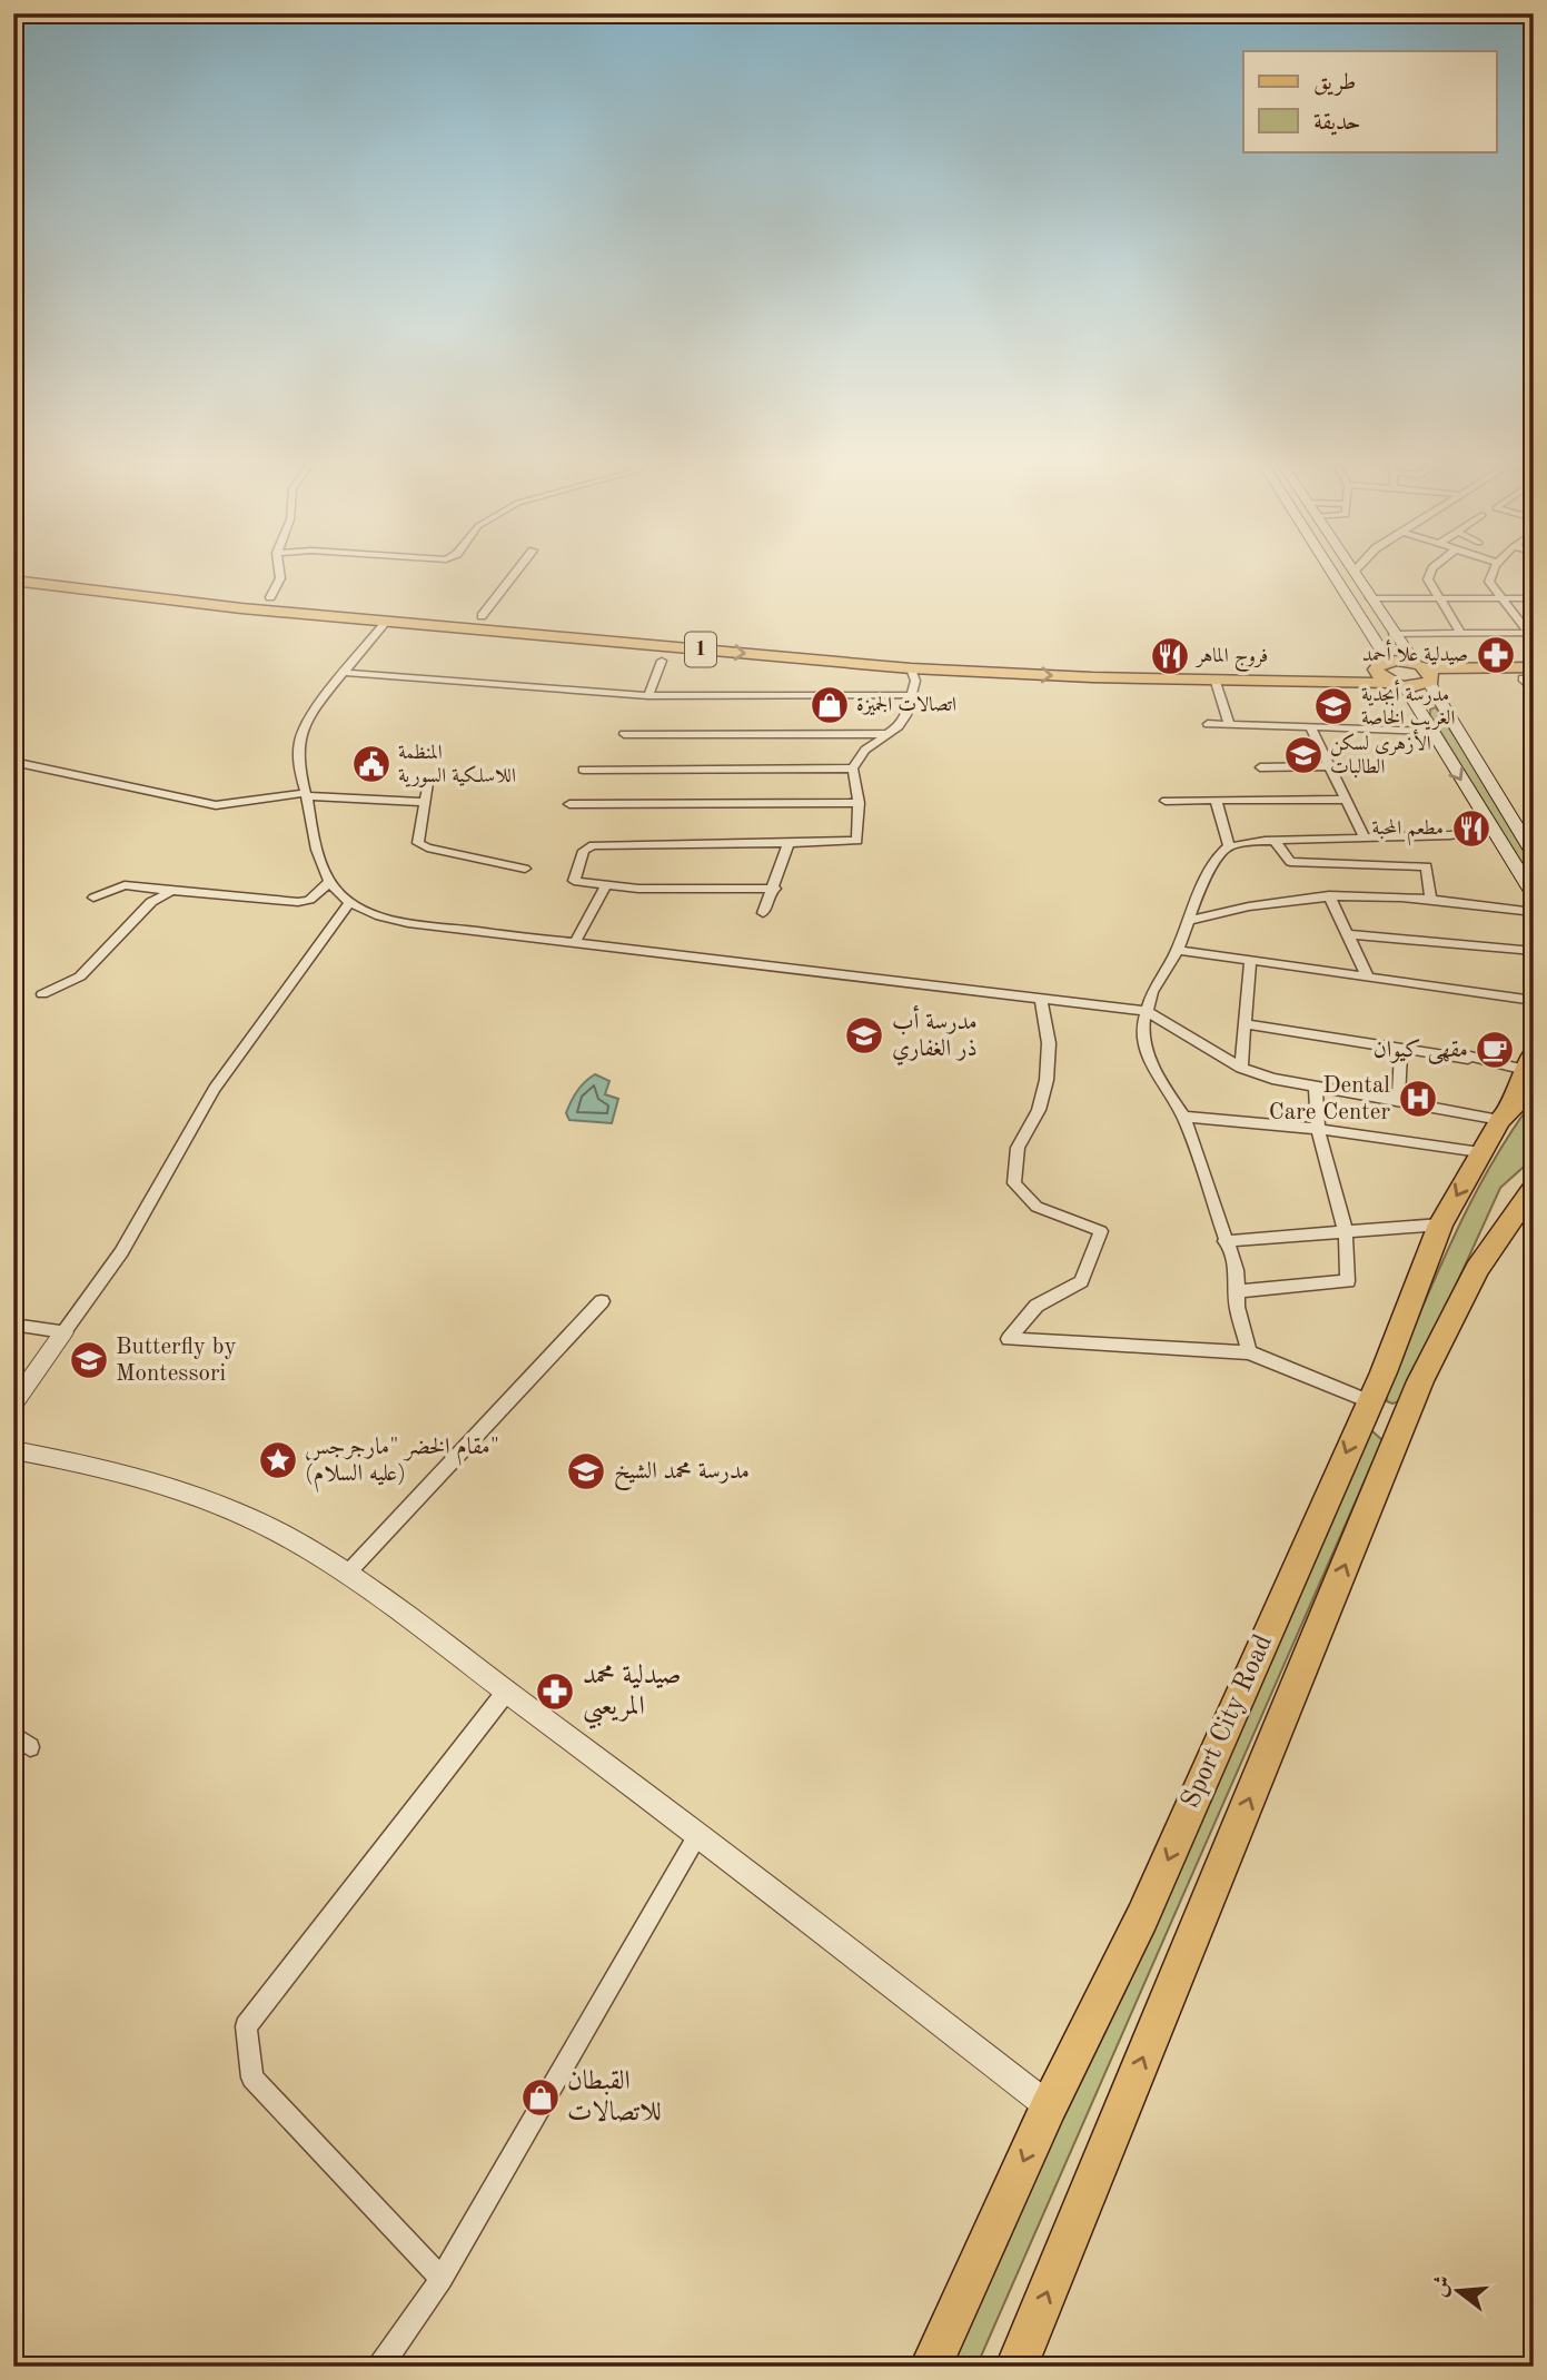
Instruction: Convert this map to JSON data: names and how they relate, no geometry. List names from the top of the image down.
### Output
{
  "streets": {
    "main road": ["1", "Sport City Road"]
  },
  "places": {
    "pharmacy": ["صيدلية علا أحمد", "صيدلية محمد المريعبي"],
    "restaurant": ["فروج الماهر", "مطعم المحبة"],
    "shop": ["اتصالات الجميزة", "القبطان للاتصالات"],
    "school or university": [
      "مدرسة أبجدية الغريب الخاصة",
      "الأزهري لسكن الطالبات",
      "مدرسة أب ذر الغفاري",
      "Butterfly by Montessori",
      "مدرسة محمد الشيخ"
    ],
    "public building": ["المنظمة اللاسلكية السورية"],
    "cafe": ["مقهى كيوان"],
    "hospital": ["Dental Care Center"],
    "place": ["مقام الخضر \"مارجرجس\" (عليه السلام)"]
  },
  "legend": ["طريق", "حديقة"],
  "north": "left"
}
